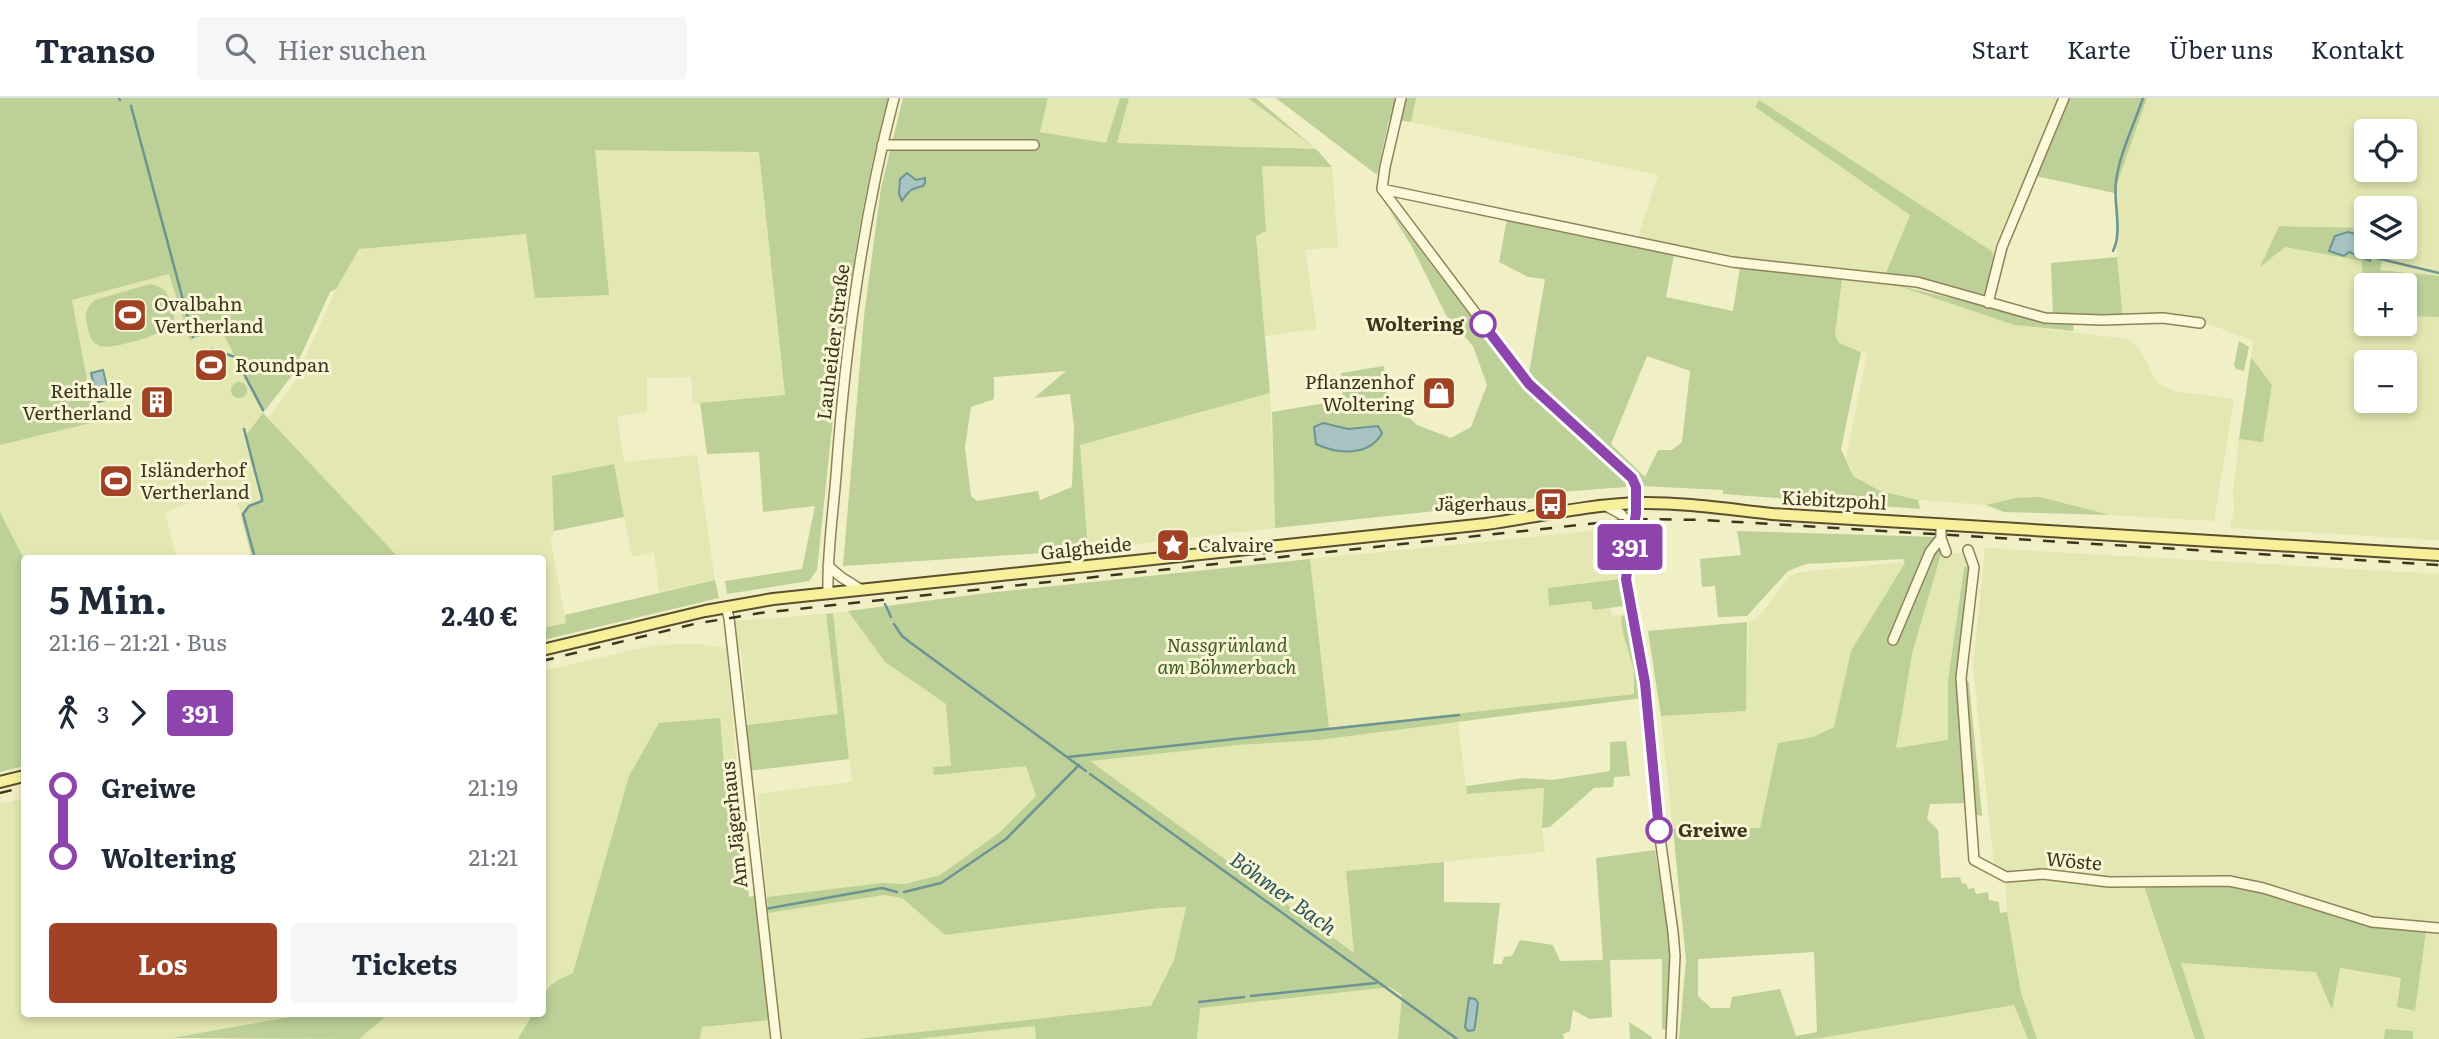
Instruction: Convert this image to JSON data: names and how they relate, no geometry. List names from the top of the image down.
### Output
{
  "streets": {
    "main road": ["Kiebitzpohl", "Galgheide"],
    "street": ["Lauheider Straße", "Am Jägerhaus", "Wöste"]
  },
  "crossings": [
    ["Lauheider Straße", "Galgheide"],
    ["Kiebitzpohl", "Galgheide"],
    ["Galgheide", "Am Jägerhaus"]
  ],
  "water": ["Böhmer Bach"],
  "parks": ["Nassgrünland am Böhmerbach"],
  "places": {
    "sports": ["Ovalbahn Vertherland", "Roundpan", "Isländerhof Vertherland"],
    "other": ["Woltering", "Greiwe"],
    "shop": ["Pflanzenhof Woltering"],
    "building": ["Reithalle Vertherland"],
    "bus stop": ["Jägerhaus"],
    "place": ["Calvaire"]
  },
  "lines": ["bus line 391"],
  "page": {
    "header": "Transo",
    "search": "Hier suchen",
    "nav": [
      "Start",
      "Karte",
      "Über uns",
      "Kontakt"
    ],
    "on_map": "391",
    "map_buttons": ["+", "−"],
    "heading": ["5 Min.", "21:16 – 21:21 · Bus", "2.40 €"],
    "legs": ["3", "391"],
    "list": [
      {
        "name": "Greiwe",
        "value": "21:19"
      },
      {
        "name": "Woltering",
        "value": "21:21"
      }
    ],
    "buttons": ["Los", "Tickets"]
  }
}
